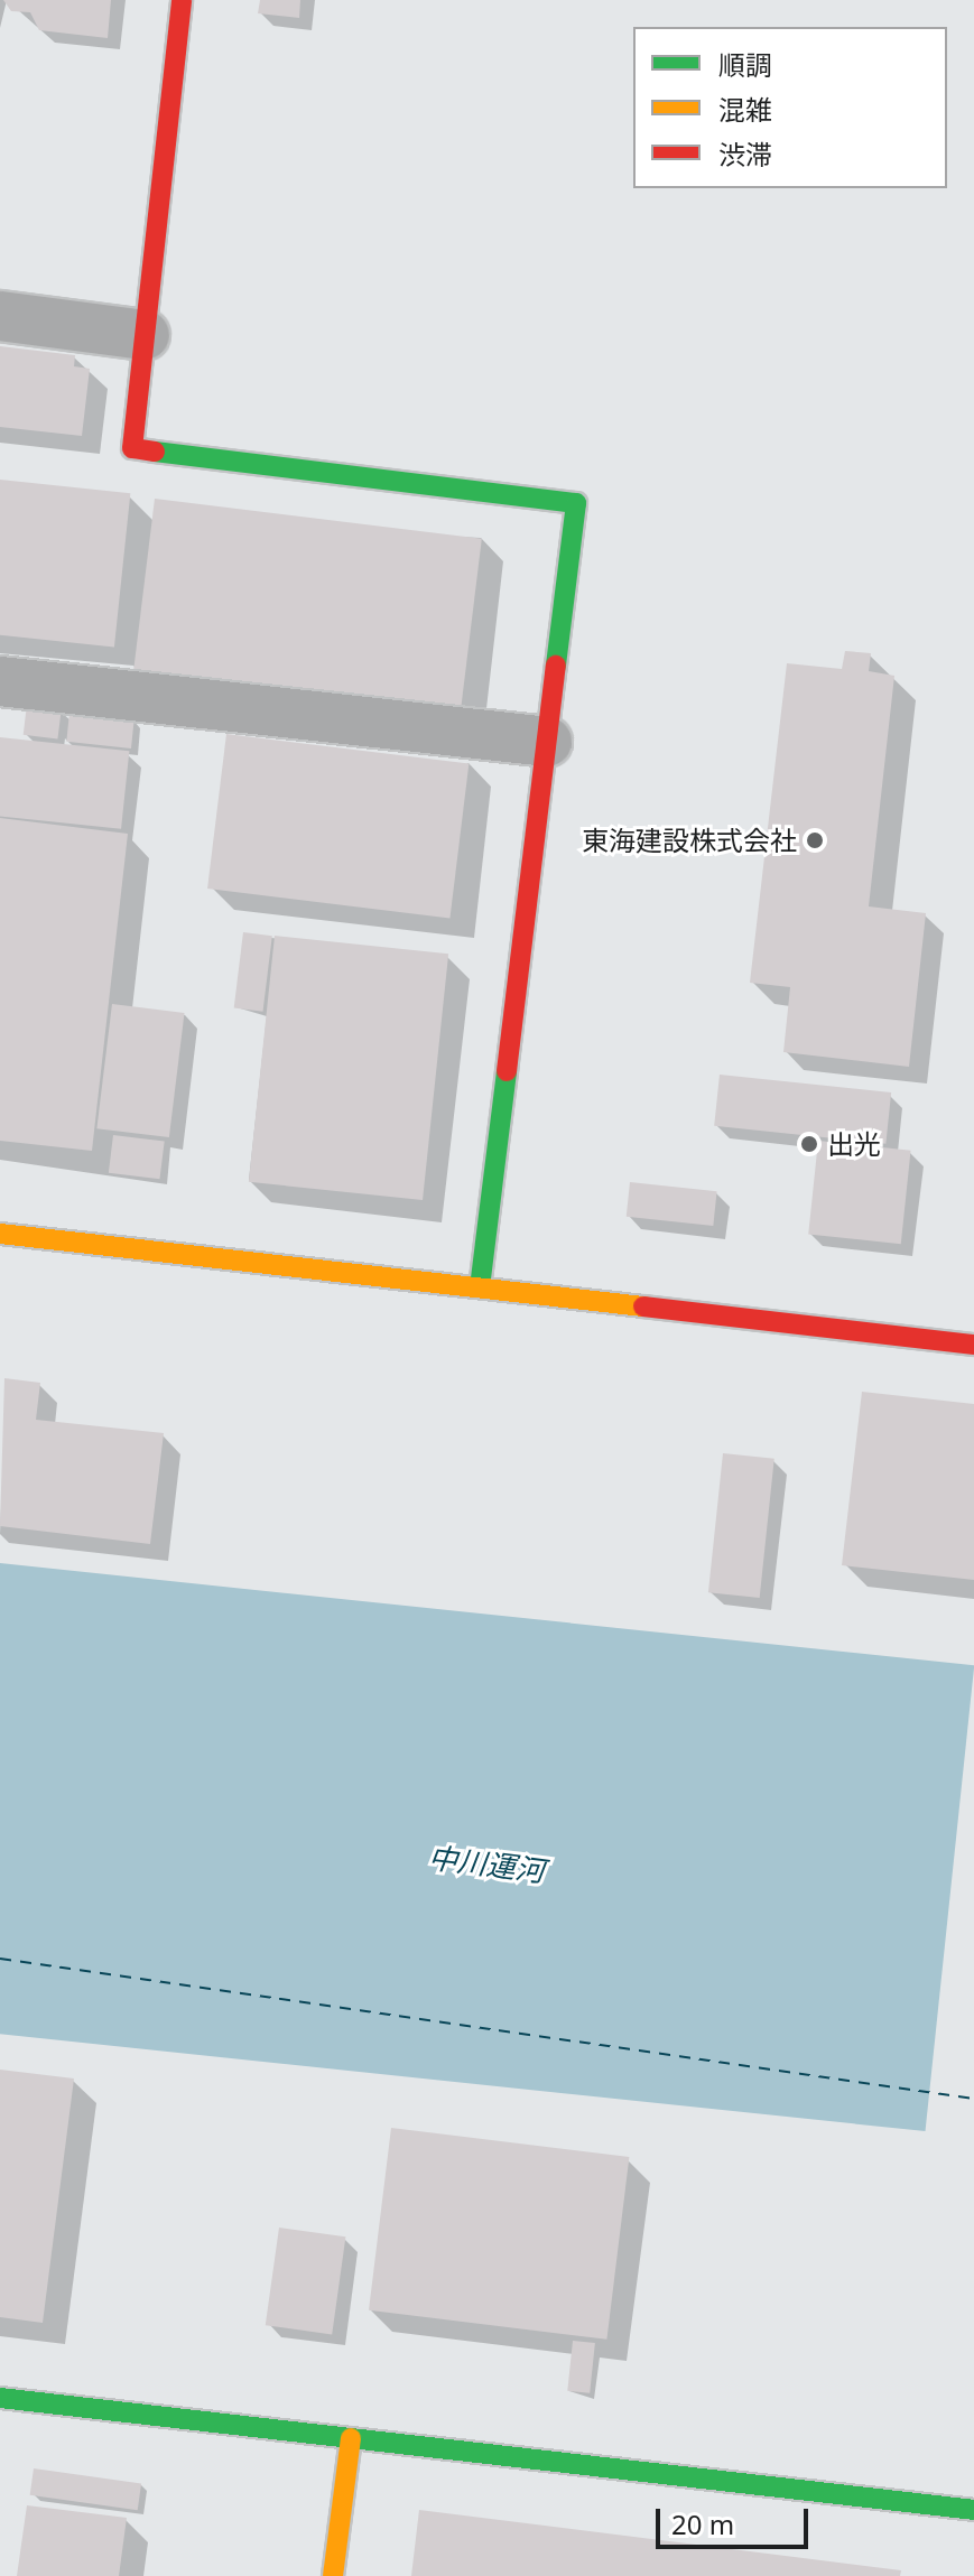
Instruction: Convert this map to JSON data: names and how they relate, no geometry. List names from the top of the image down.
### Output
{
  "water": ["中川運河"],
  "places": ["東海建設株式会社", "出光"],
  "legend": ["順調", "混雑", "渋滞"],
  "scale_bar": "20 m"
}
